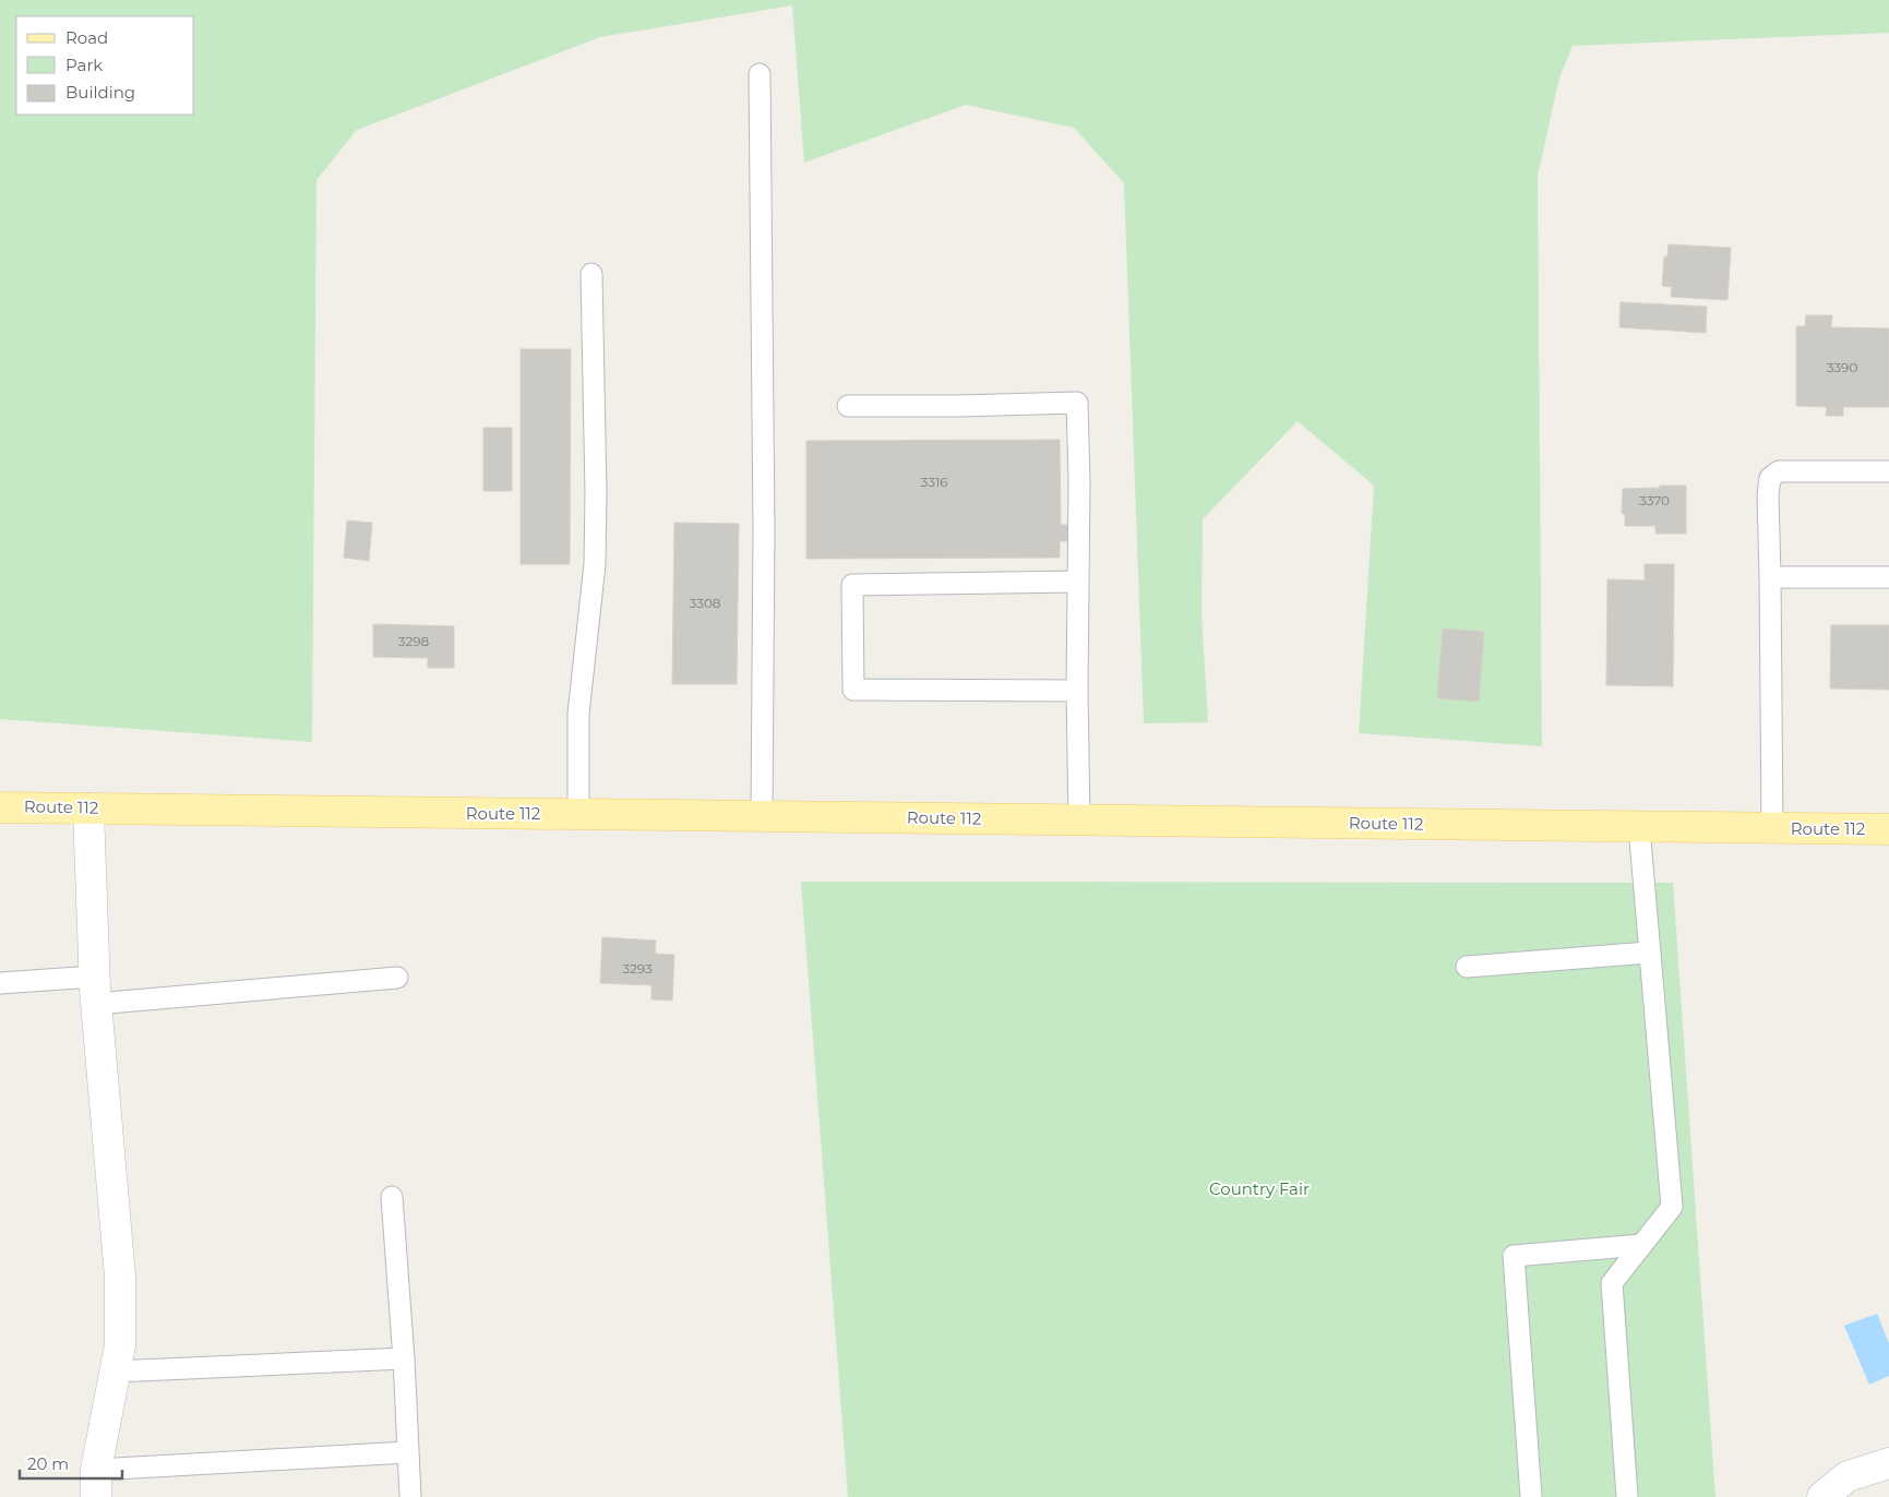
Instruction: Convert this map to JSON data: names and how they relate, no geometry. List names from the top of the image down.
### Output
{
  "streets": {
    "main road": ["Route 112"]
  },
  "parks": ["Country Fair"],
  "house_numbers": [
    "3390",
    "3316",
    "3370",
    "3308",
    "3298",
    "3293"
  ],
  "legend": ["Road", "Park", "Building"],
  "scale_bar": "20 m"
}
